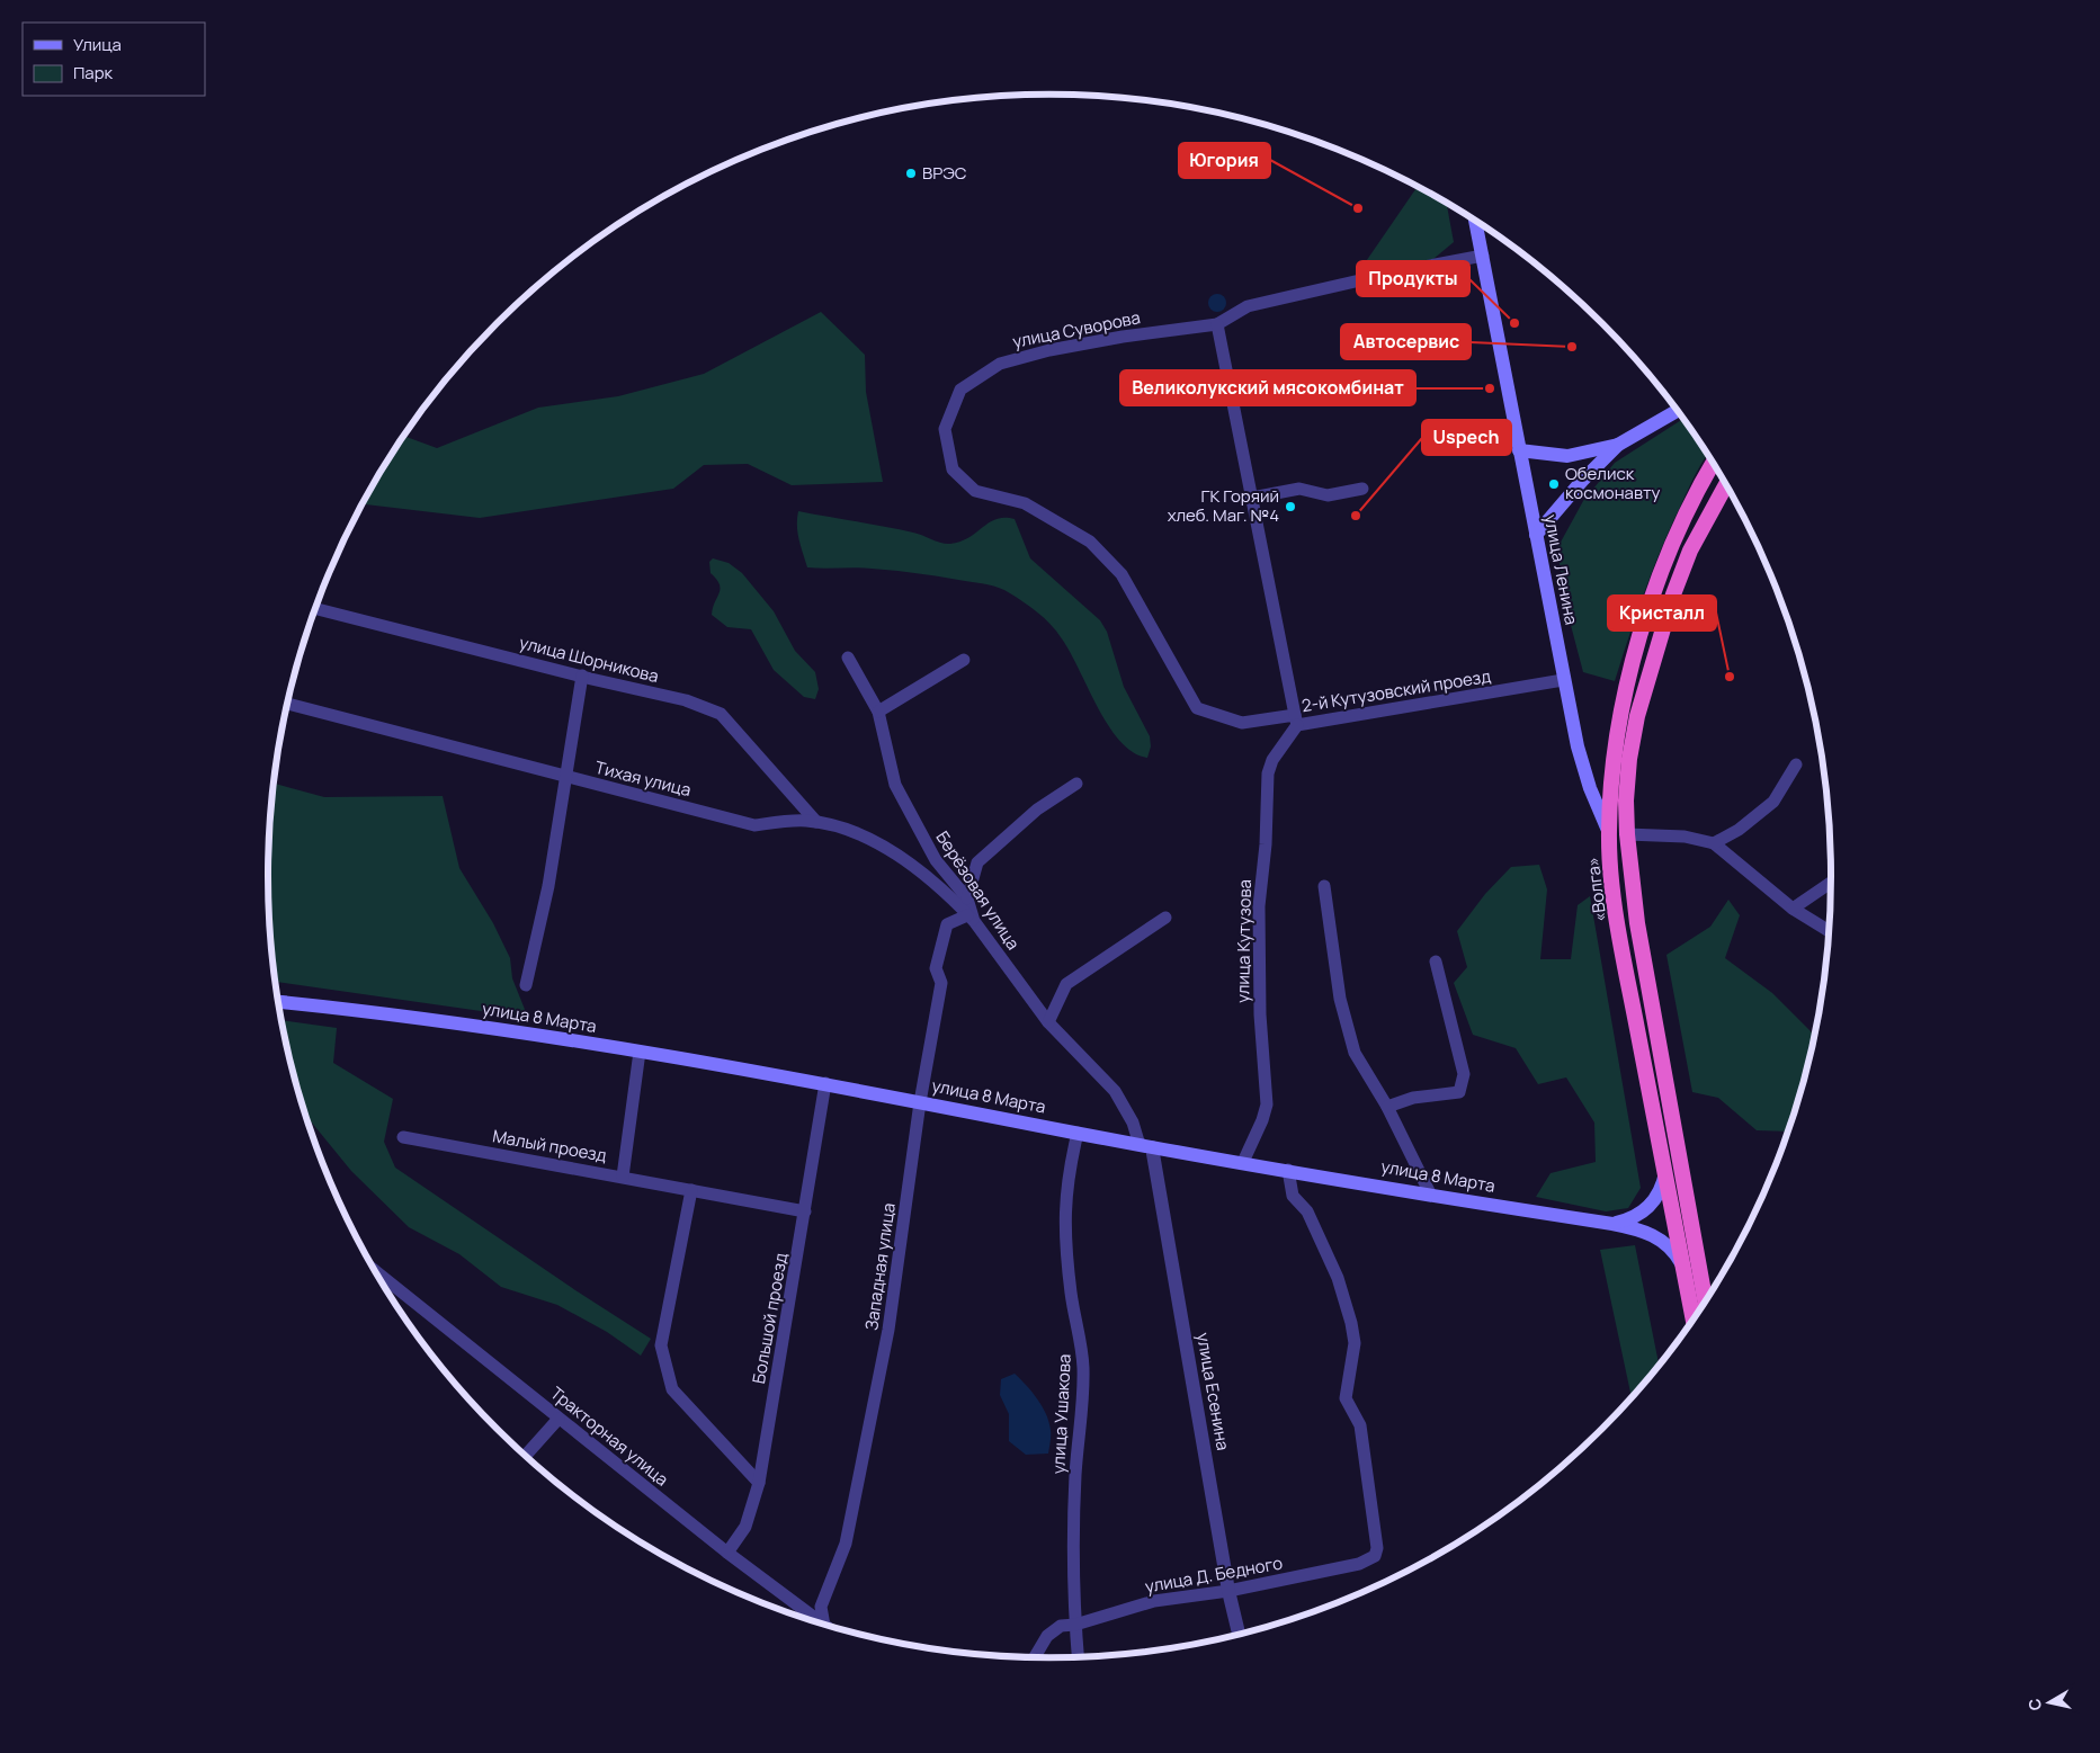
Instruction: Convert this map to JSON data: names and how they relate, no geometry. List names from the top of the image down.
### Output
{
  "streets": {
    "highway": ["«Волга»"],
    "main road": ["улица Ленина", "улица 8 Марта"],
    "street": [
      "улица Суворова",
      "улица Шорникова",
      "2-й Кутузовский проезд",
      "Тихая улица",
      "Берёзовая улица",
      "улица Кутузова",
      "Малый проезд",
      "Западная улица",
      "Большой проезд",
      "улица Есенина",
      "улица Ушакова",
      "Тракторная улица",
      "улица Д. Бедного"
    ]
  },
  "crossings": [
    ["улица Суворова", "улица Ленина"],
    ["улица Суворова", "2-й Кутузовский проезд"],
    ["улица Ленина", "2-й Кутузовский проезд"],
    ["улица Ленина", "«Волга»"],
    ["улица Шорникова", "Тихая улица"],
    ["2-й Кутузовский проезд", "улица Кутузова"],
    ["Тихая улица", "Берёзовая улица"],
    ["Тихая улица", "Западная улица"],
    ["«Волга»", "улица 8 Марта"],
    ["Берёзовая улица", "улица 8 Марта"],
    ["Берёзовая улица", "Западная улица"],
    ["Берёзовая улица", "улица Есенина"],
    ["улица Кутузова", "улица 8 Марта"],
    ["улица 8 Марта", "Западная улица"],
    ["улица 8 Марта", "Большой проезд"],
    ["улица 8 Марта", "улица Есенина"],
    ["улица 8 Марта", "улица Ушакова"],
    ["улица 8 Марта", "улица Д. Бедного"],
    ["Малый проезд", "Большой проезд"],
    ["Большой проезд", "Тракторная улица"],
    ["улица Есенина", "улица Д. Бедного"],
    ["улица Ушакова", "улица Д. Бедного"]
  ],
  "places": [
    "ВРЭС",
    "Югория",
    "Продукты",
    "Автосервис",
    "Великолукский мясокомбинат",
    "Обелиск космонавту",
    "ГК Горяий хлеб. Маг. №4",
    "Uspech",
    "Кристалл"
  ],
  "legend": ["Улица", "Парк"],
  "north": "left"
}
